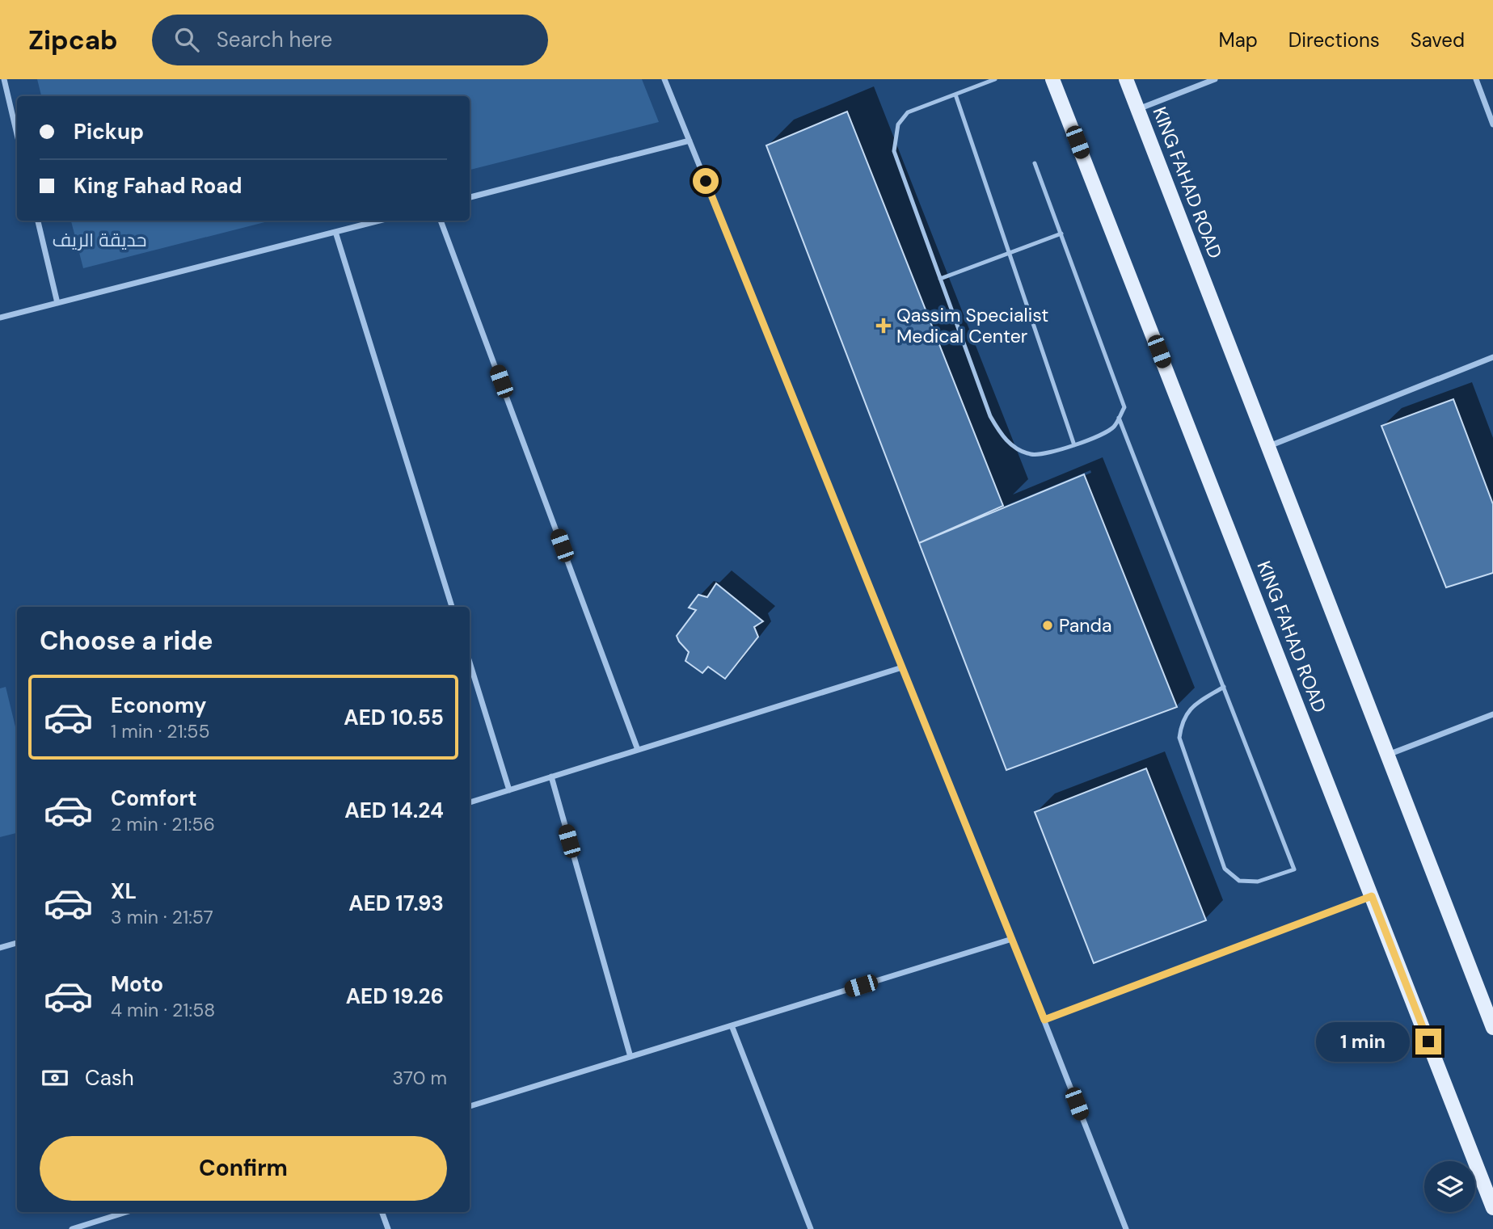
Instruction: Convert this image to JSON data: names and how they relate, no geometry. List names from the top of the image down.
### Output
{
  "streets": {
    "main road": ["KING FAHAD ROAD"]
  },
  "parks": ["حديقة الريف"],
  "places": {
    "health": ["Qassim Specialist Medical Center"],
    "other": ["Panda"]
  },
  "page": {
    "header": "Zipcab",
    "search": "Search here",
    "nav": ["Map", "Directions", "Saved"],
    "banner": ["Pickup", "King Fahad Road"],
    "heading": "Choose a ride",
    "list": [
      {
        "name": "Economy",
        "note": "1 min · 21:55",
        "value": "AED 10.55"
      },
      {
        "name": "Comfort",
        "note": "2 min · 21:56",
        "value": "AED 14.24"
      },
      {
        "name": "XL",
        "note": "3 min · 21:57",
        "value": "AED 17.93"
      },
      {
        "name": "Moto",
        "note": "4 min · 21:58",
        "value": "AED 19.26"
      }
    ],
    "bubble": "1 min",
    "pay": ["Cash", "370 m"],
    "buttons": "Confirm"
  }
}
